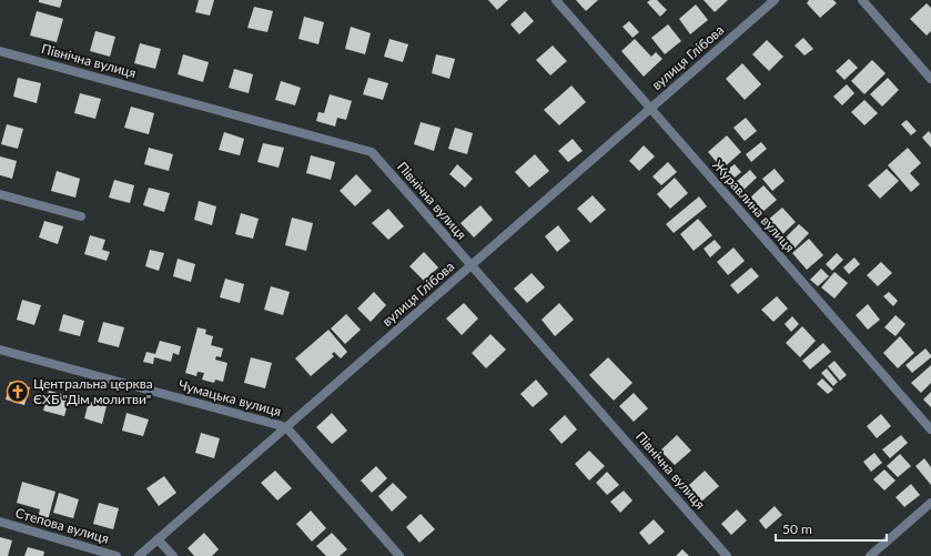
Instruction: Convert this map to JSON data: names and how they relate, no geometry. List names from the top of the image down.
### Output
{
  "streets": {
    "street": [
      "вулиця Глібова",
      "Північна вулиця",
      "Журавлина вулиця",
      "Чумацька вулиця",
      "Степова вулиця"
    ]
  },
  "crossings": [
    ["вулиця Глібова", "Північна вулиця"],
    ["вулиця Глібова", "Журавлина вулиця"],
    ["вулиця Глібова", "Чумацька вулиця"]
  ],
  "places": {
    "church": ["Центральна церква ЄХБ \"Дім молитви\""]
  },
  "scale_bar": "50 m"
}
